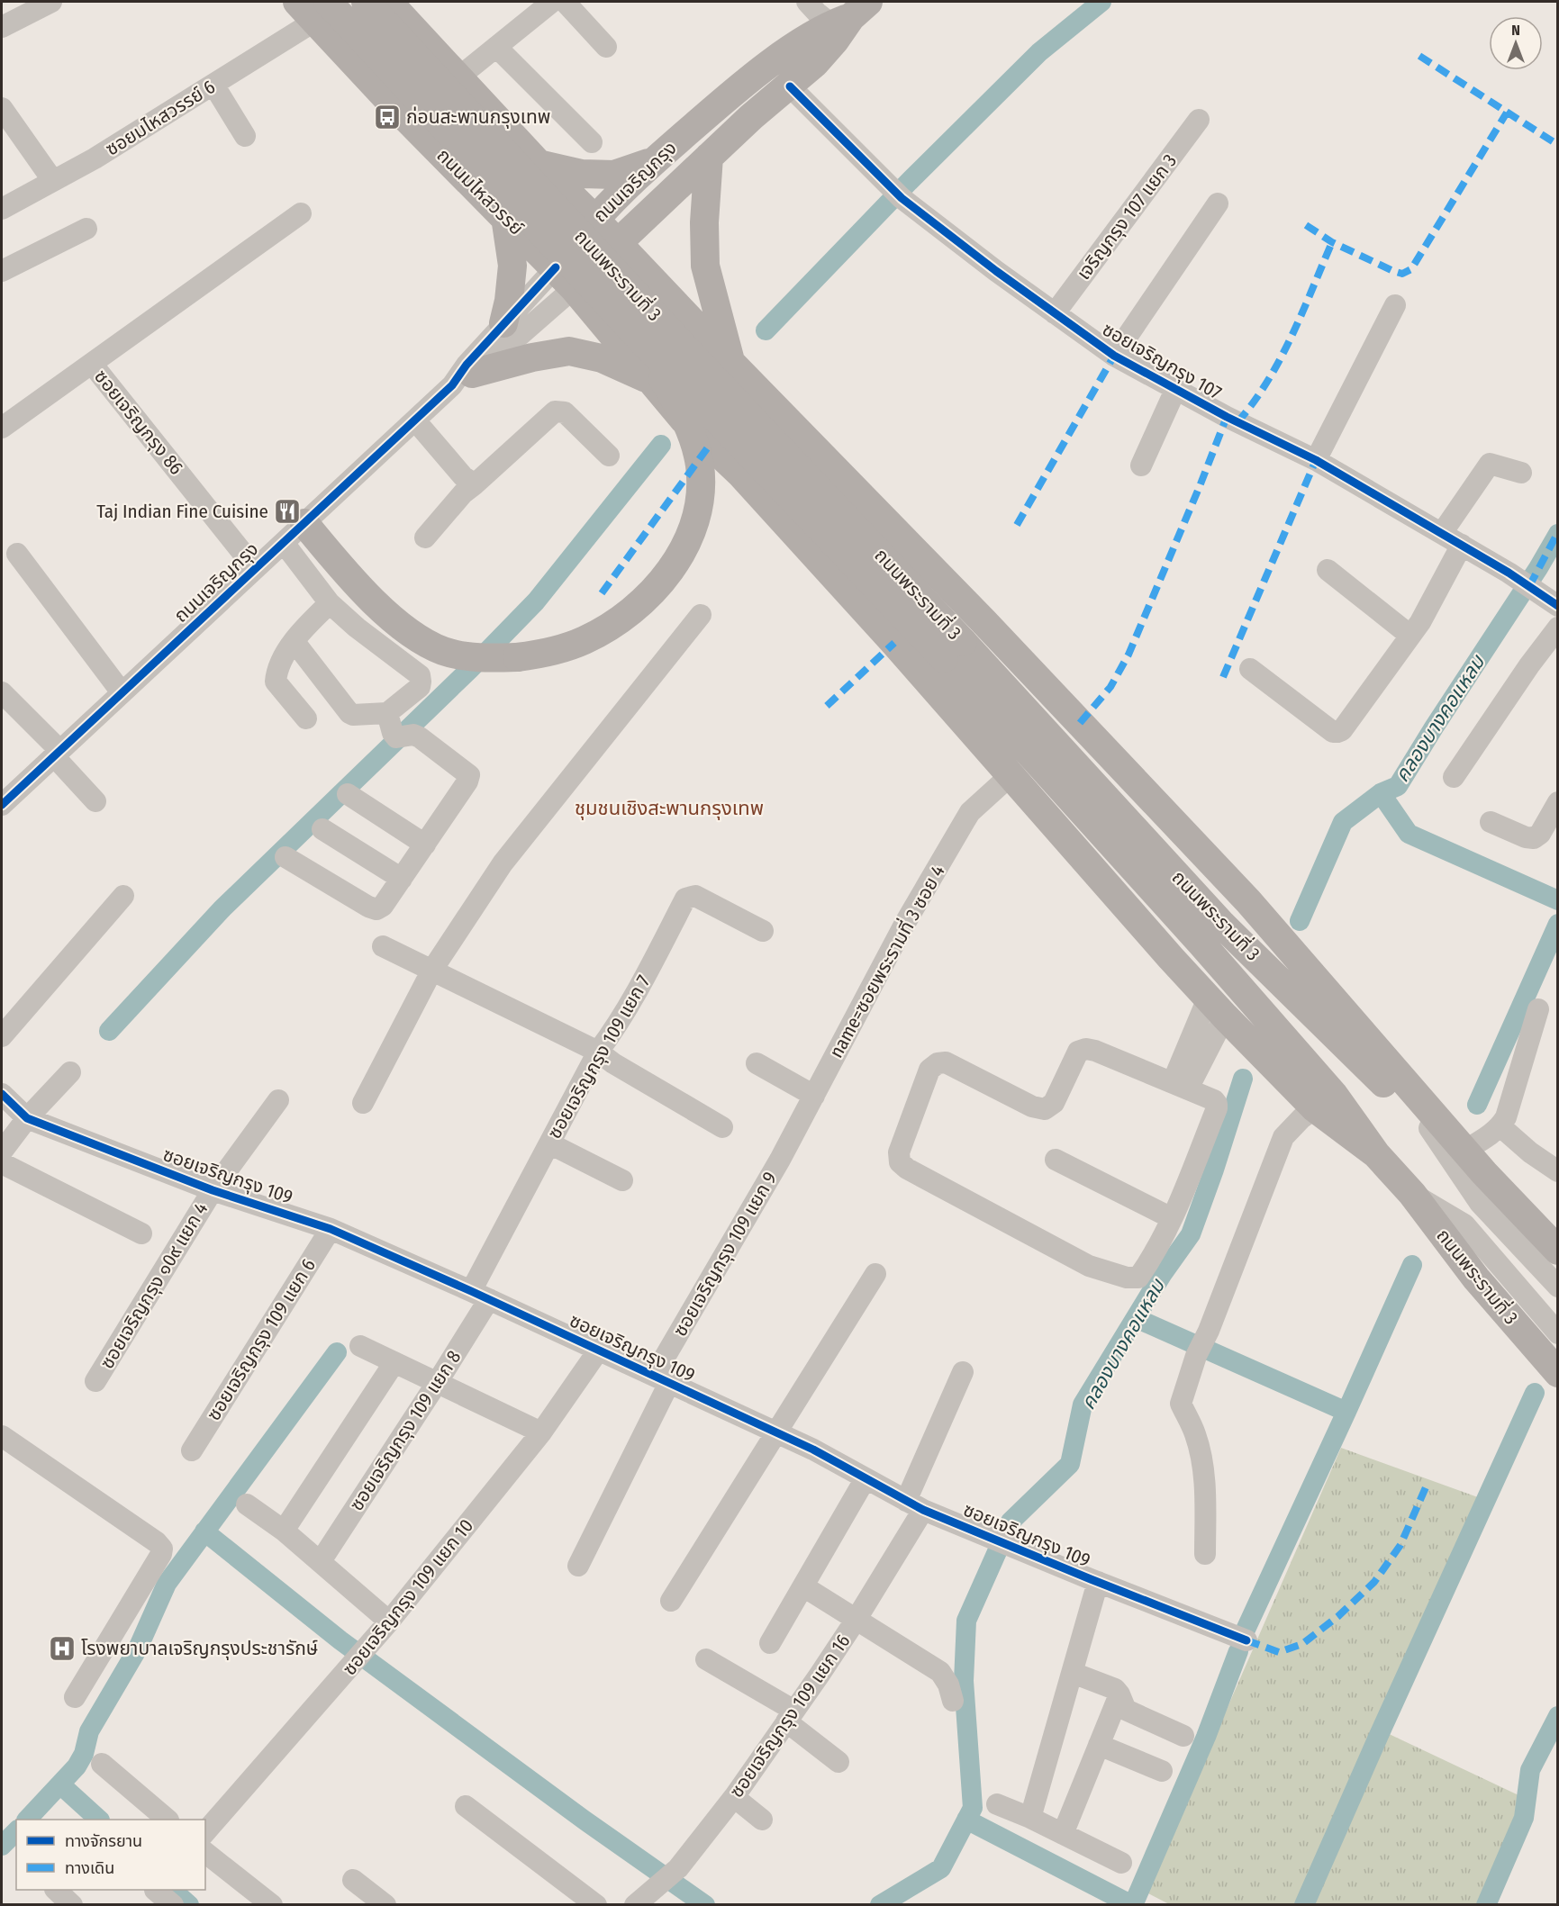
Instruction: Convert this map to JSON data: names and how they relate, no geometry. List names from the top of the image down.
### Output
{
  "streets": {
    "main road": ["ถนนเจริญกรุง", "ถนนมไหสวรรย์", "ถนนพระรามที่ 3"],
    "street": [
      "ซอยมไหสวรรย์ 6",
      "เจริญกรุง 107 แยก 3",
      "ซอยเจริญกรุง 107",
      "ซอยเจริญกรุง 86",
      "name=ซอยพระรามที่ 3 ซอย 4",
      "ซอยเจริญกรุง 109 แยก 7",
      "ซอยเจริญกรุง 109",
      "ซอยเจริญกรุง 109 แยก 9",
      "ซอยเจริญกรุง ๑0๙ แยก 4",
      "ซอยเจริญกรุง 109 แยก 6",
      "ซอยเจริญกรุง 109 แยก 8",
      "ซอยเจริญกรุง 109 แยก 10",
      "ซอยเจริญกรุง 109 แยก 16"
    ]
  },
  "crossings": [
    ["ซอยมไหสวรรย์ 6", "ถนนมไหสวรรย์"],
    ["ซอยมไหสวรรย์ 6", "ถนนพระรามที่ 3"],
    ["ถนนเจริญกรุง", "ถนนมไหสวรรย์"],
    ["ถนนเจริญกรุง", "ถนนพระรามที่ 3"],
    ["ถนนเจริญกรุง", "ซอยเจริญกรุง 107"],
    ["ถนนเจริญกรุง", "ซอยเจริญกรุง 86"],
    ["ถนนมไหสวรรย์", "ถนนพระรามที่ 3"],
    ["เจริญกรุง 107 แยก 3", "ซอยเจริญกรุง 107"],
    ["ถนนพระรามที่ 3", "name=ซอยพระรามที่ 3 ซอย 4"],
    ["name=ซอยพระรามที่ 3 ซอย 4", "ซอยเจริญกรุง 109 แยก 9"],
    ["ซอยเจริญกรุง 109 แยก 7", "ซอยเจริญกรุง 109"],
    ["ซอยเจริญกรุง 109 แยก 7", "ซอยเจริญกรุง 109 แยก 8"],
    ["ซอยเจริญกรุง 109", "ซอยเจริญกรุง 109 แยก 9"],
    ["ซอยเจริญกรุง 109", "ซอยเจริญกรุง ๑0๙ แยก 4"],
    ["ซอยเจริญกรุง 109", "ซอยเจริญกรุง 109 แยก 6"],
    ["ซอยเจริญกรุง 109", "ซอยเจริญกรุง 109 แยก 8"],
    ["ซอยเจริญกรุง 109", "ซอยเจริญกรุง 109 แยก 10"],
    ["ซอยเจริญกรุง 109", "ซอยเจริญกรุง 109 แยก 16"]
  ],
  "districts": ["ชุมชนเชิงสะพานกรุงเทพ"],
  "water": ["คลองบางคอแหลม"],
  "places": {
    "bus stop": ["ก่อนสะพานกรุงเทพ"],
    "restaurant": ["Taj Indian Fine Cuisine"],
    "hospital": ["โรงพยาบาลเจริญกรุงประชารักษ์"]
  },
  "legend": ["ทางจักรยาน", "ทางเดิน"],
  "north": "top"
}
